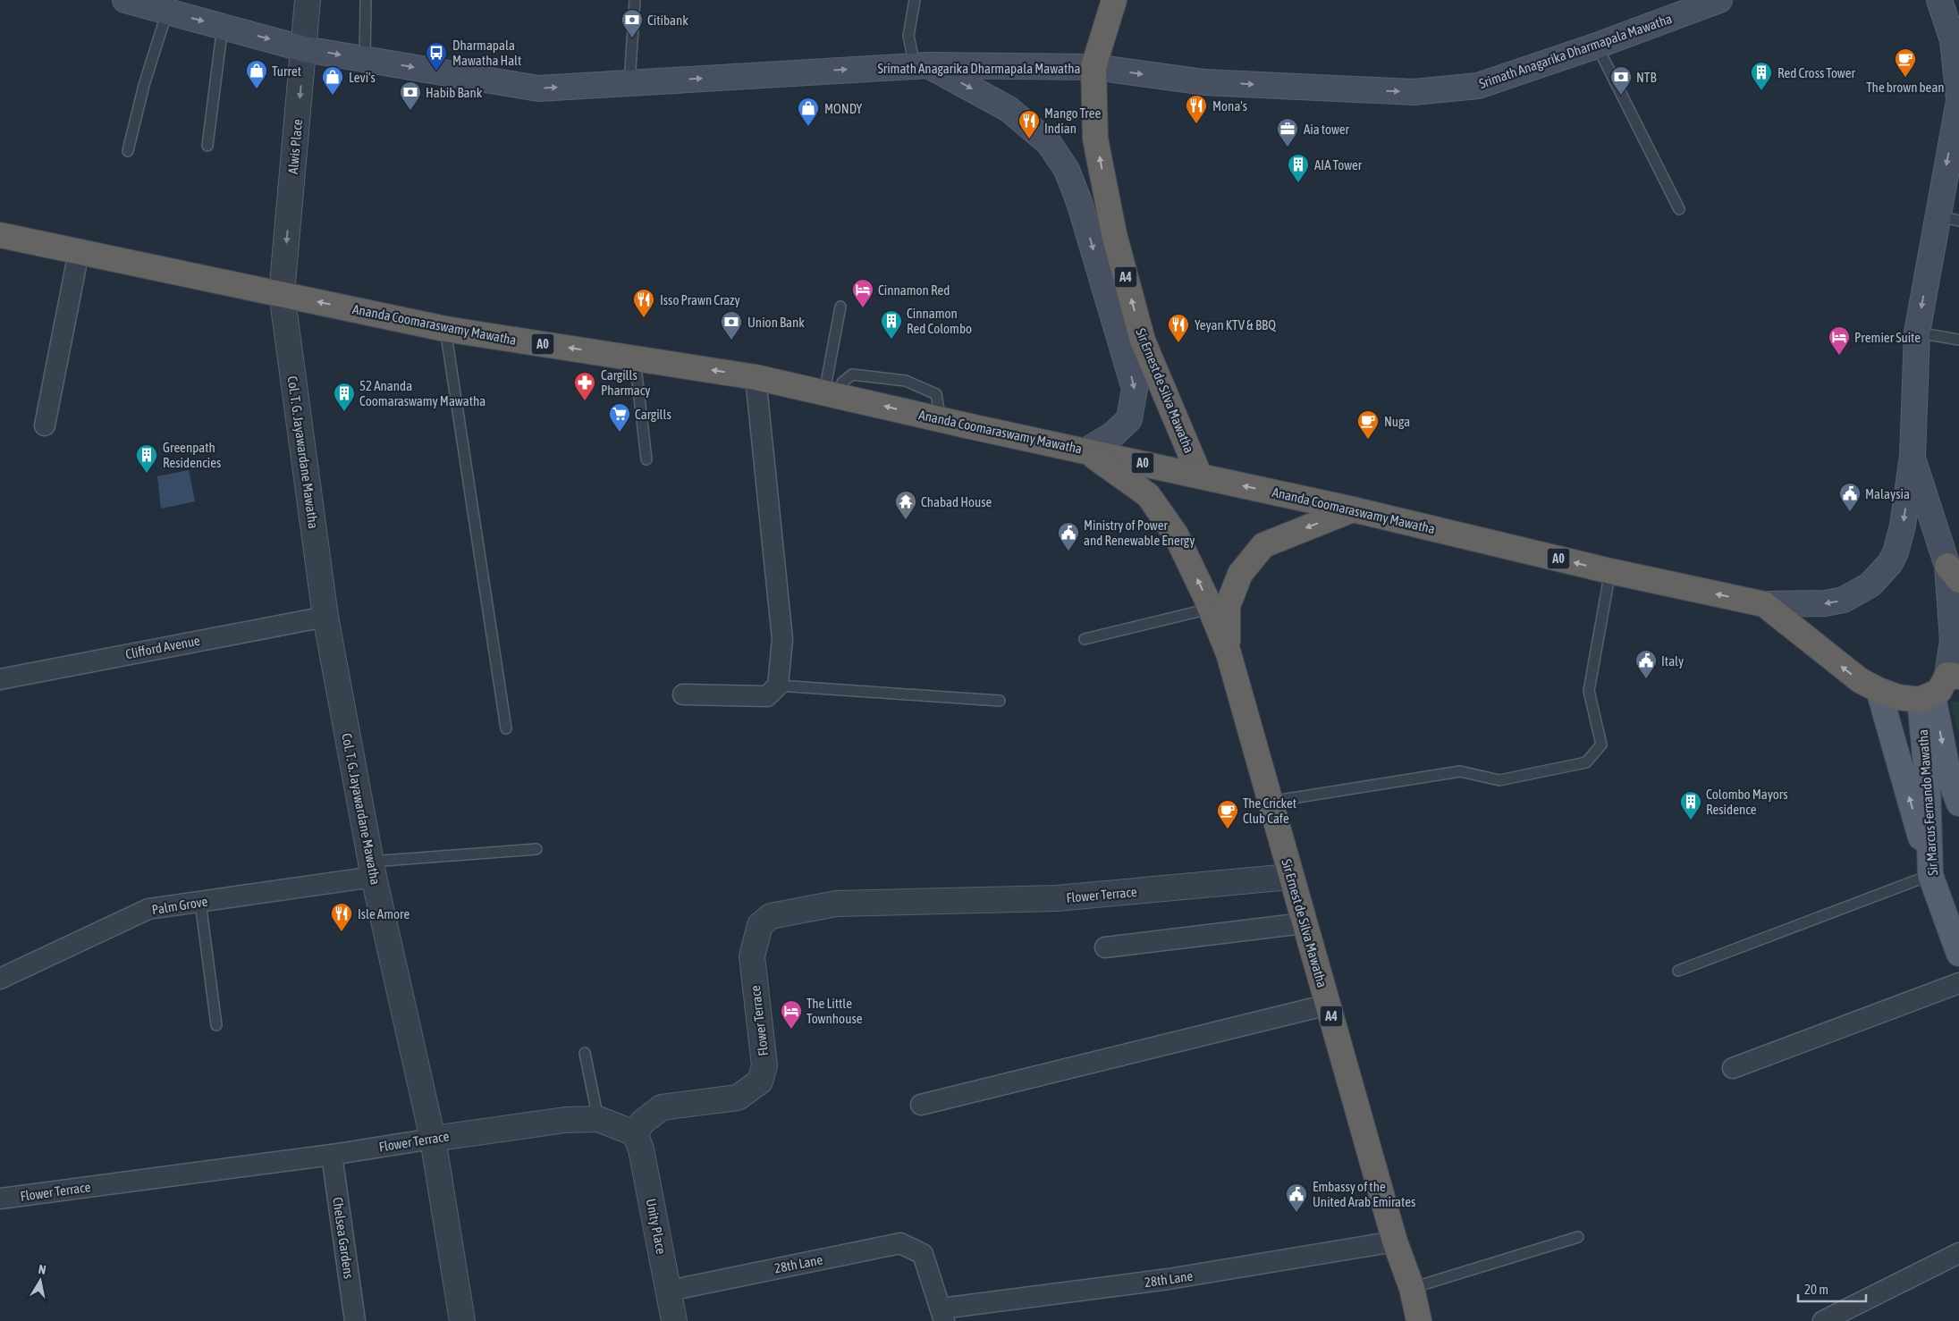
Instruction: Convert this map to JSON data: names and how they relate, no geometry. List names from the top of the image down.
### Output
{
  "streets": {
    "highway": [
      "A4",
      "Ananda Coomaraswamy Mawatha",
      "A0",
      "Sir Ernest de Silva Mawatha"
    ],
    "main road": ["Srimath Anagarika Dharmapala Mawatha", "Sir Marcus Fernando Mawatha"],
    "street": [
      "Alwis Place",
      "Col. T. G. Jayawardane Mawatha",
      "Clifford Avenue",
      "Flower Terrace",
      "Palm Grove",
      "Unity Place",
      "Chelsea Gardens",
      "28th Lane"
    ]
  },
  "crossings": [
    ["Srimath Anagarika Dharmapala Mawatha", "Alwis Place"],
    ["Srimath Anagarika Dharmapala Mawatha", "A4"],
    ["Srimath Anagarika Dharmapala Mawatha", "Sir Ernest de Silva Mawatha"],
    ["Alwis Place", "Ananda Coomaraswamy Mawatha"],
    ["Alwis Place", "Col. T. G. Jayawardane Mawatha"],
    ["A4", "Sir Ernest de Silva Mawatha"],
    ["Ananda Coomaraswamy Mawatha", "Sir Ernest de Silva Mawatha"],
    ["Ananda Coomaraswamy Mawatha", "Col. T. G. Jayawardane Mawatha"],
    ["Ananda Coomaraswamy Mawatha", "Sir Marcus Fernando Mawatha"],
    ["Sir Ernest de Silva Mawatha", "Flower Terrace"],
    ["Sir Ernest de Silva Mawatha", "28th Lane"],
    ["Col. T. G. Jayawardane Mawatha", "Clifford Avenue"],
    ["Col. T. G. Jayawardane Mawatha", "Flower Terrace"],
    ["Col. T. G. Jayawardane Mawatha", "Palm Grove"],
    ["Flower Terrace", "Unity Place"],
    ["Flower Terrace", "Chelsea Gardens"],
    ["Unity Place", "28th Lane"]
  ],
  "one_way": ["Srimath Anagarika Dharmapala Mawatha", "Alwis Place", "Ananda Coomaraswamy Mawatha"],
  "places": {
    "bank": [
      "Citibank",
      "NTB",
      "Habib Bank",
      "Union Bank"
    ],
    "bus stop": ["Dharmapala Mawatha Halt"],
    "cafe": ["The brown bean", "Nuga", "The Cricket Club Cafe"],
    "shop": ["Turret", "Levi's", "MONDY"],
    "building": [
      "Red Cross Tower",
      "AIA Tower",
      "Cinnamon Red Colombo",
      "52 Ananda Coomaraswamy Mawatha",
      "Greenpath Residencies",
      "Colombo Mayors Residence"
    ],
    "restaurant": [
      "Mona's",
      "Mango Tree Indian",
      "Isso Prawn Crazy",
      "Yeyan KTV & BBQ",
      "Isle Amore"
    ],
    "office": ["Aia tower"],
    "hotel": ["Cinnamon Red", "Premier Suite", "The Little Townhouse"],
    "pharmacy": ["Cargills Pharmacy"],
    "supermarket": ["Cargills"],
    "public building": [
      "Malaysia",
      "Ministry of Power and Renewable Energy",
      "Italy",
      "Embassy of the United Arab Emirates"
    ],
    "temple": ["Chabad House"]
  },
  "scale_bar": "20 m",
  "north": "top"
}
